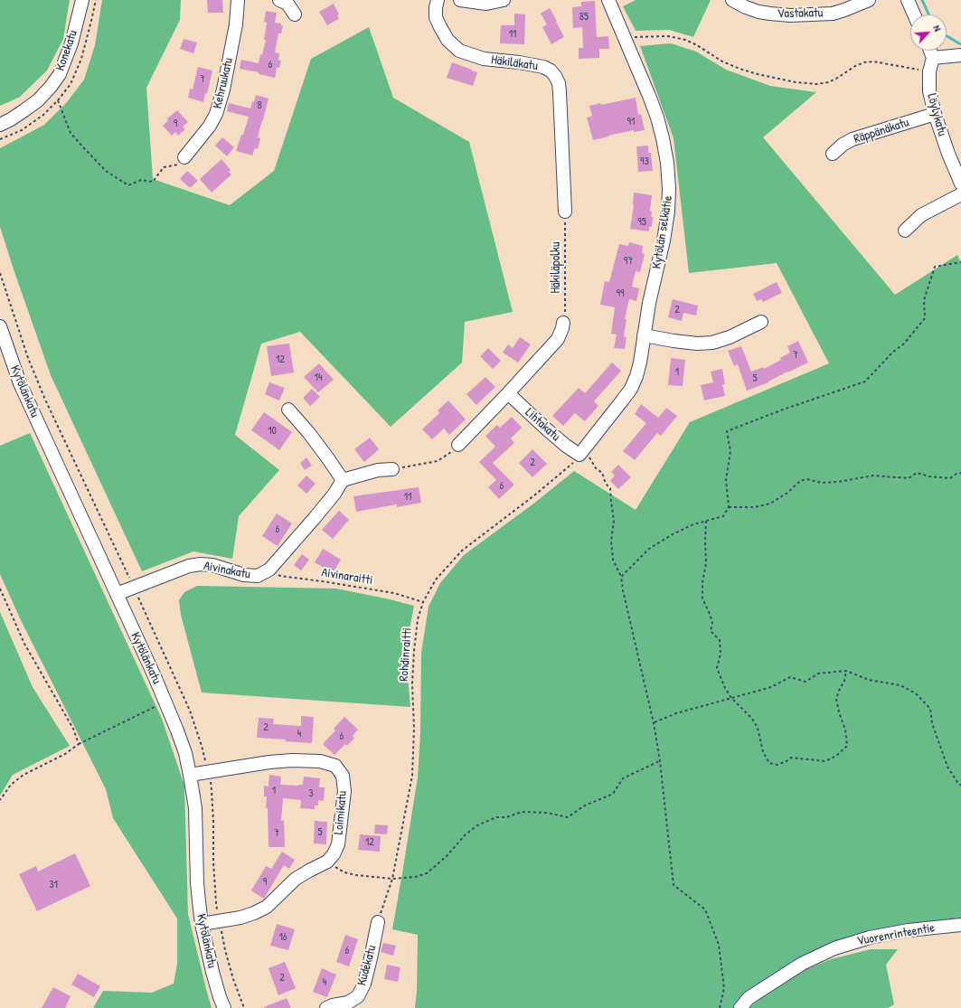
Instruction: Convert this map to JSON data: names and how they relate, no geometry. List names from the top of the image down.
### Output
{
  "streets": {
    "street": [
      "Vastakatu",
      "Konekatu",
      "Häkiläkatu",
      "Kehruukatu",
      "Löylykatu",
      "Räppänäkatu",
      "Kytölän selkätie",
      "Kytölänkatu",
      "Lihtakatu",
      "Aivinakatu",
      "Loimikatu",
      "Vuorenrinteentie",
      "Kudekatu"
    ],
    "path": ["Häkiläpolku", "Aivinaraitti", "Rohdinraitti"]
  },
  "crossings": [
    ["Häkiläkatu", "Häkiläpolku"],
    ["Löylykatu", "Räppänäkatu"],
    ["Kytölän selkätie", "Lihtakatu"],
    ["Kytölän selkätie", "Rohdinraitti"],
    ["Kytölänkatu", "Aivinakatu"],
    ["Kytölänkatu", "Loimikatu"],
    ["Lihtakatu", "Rohdinraitti"],
    ["Aivinakatu", "Aivinaraitti"],
    ["Aivinaraitti", "Rohdinraitti"],
    ["Rohdinraitti", "Kudekatu"]
  ],
  "house_numbers": [
    "85",
    "11",
    "6",
    "7",
    "8",
    "91",
    "9",
    "93",
    "95",
    "97",
    "99",
    "2",
    "7",
    "12",
    "1",
    "14",
    "5",
    "10",
    "2",
    "6",
    "11",
    "6",
    "2",
    "4",
    "6",
    "1",
    "3",
    "5",
    "7",
    "12",
    "9",
    "31",
    "16",
    "6",
    "2",
    "4"
  ],
  "north": "top right"
}
